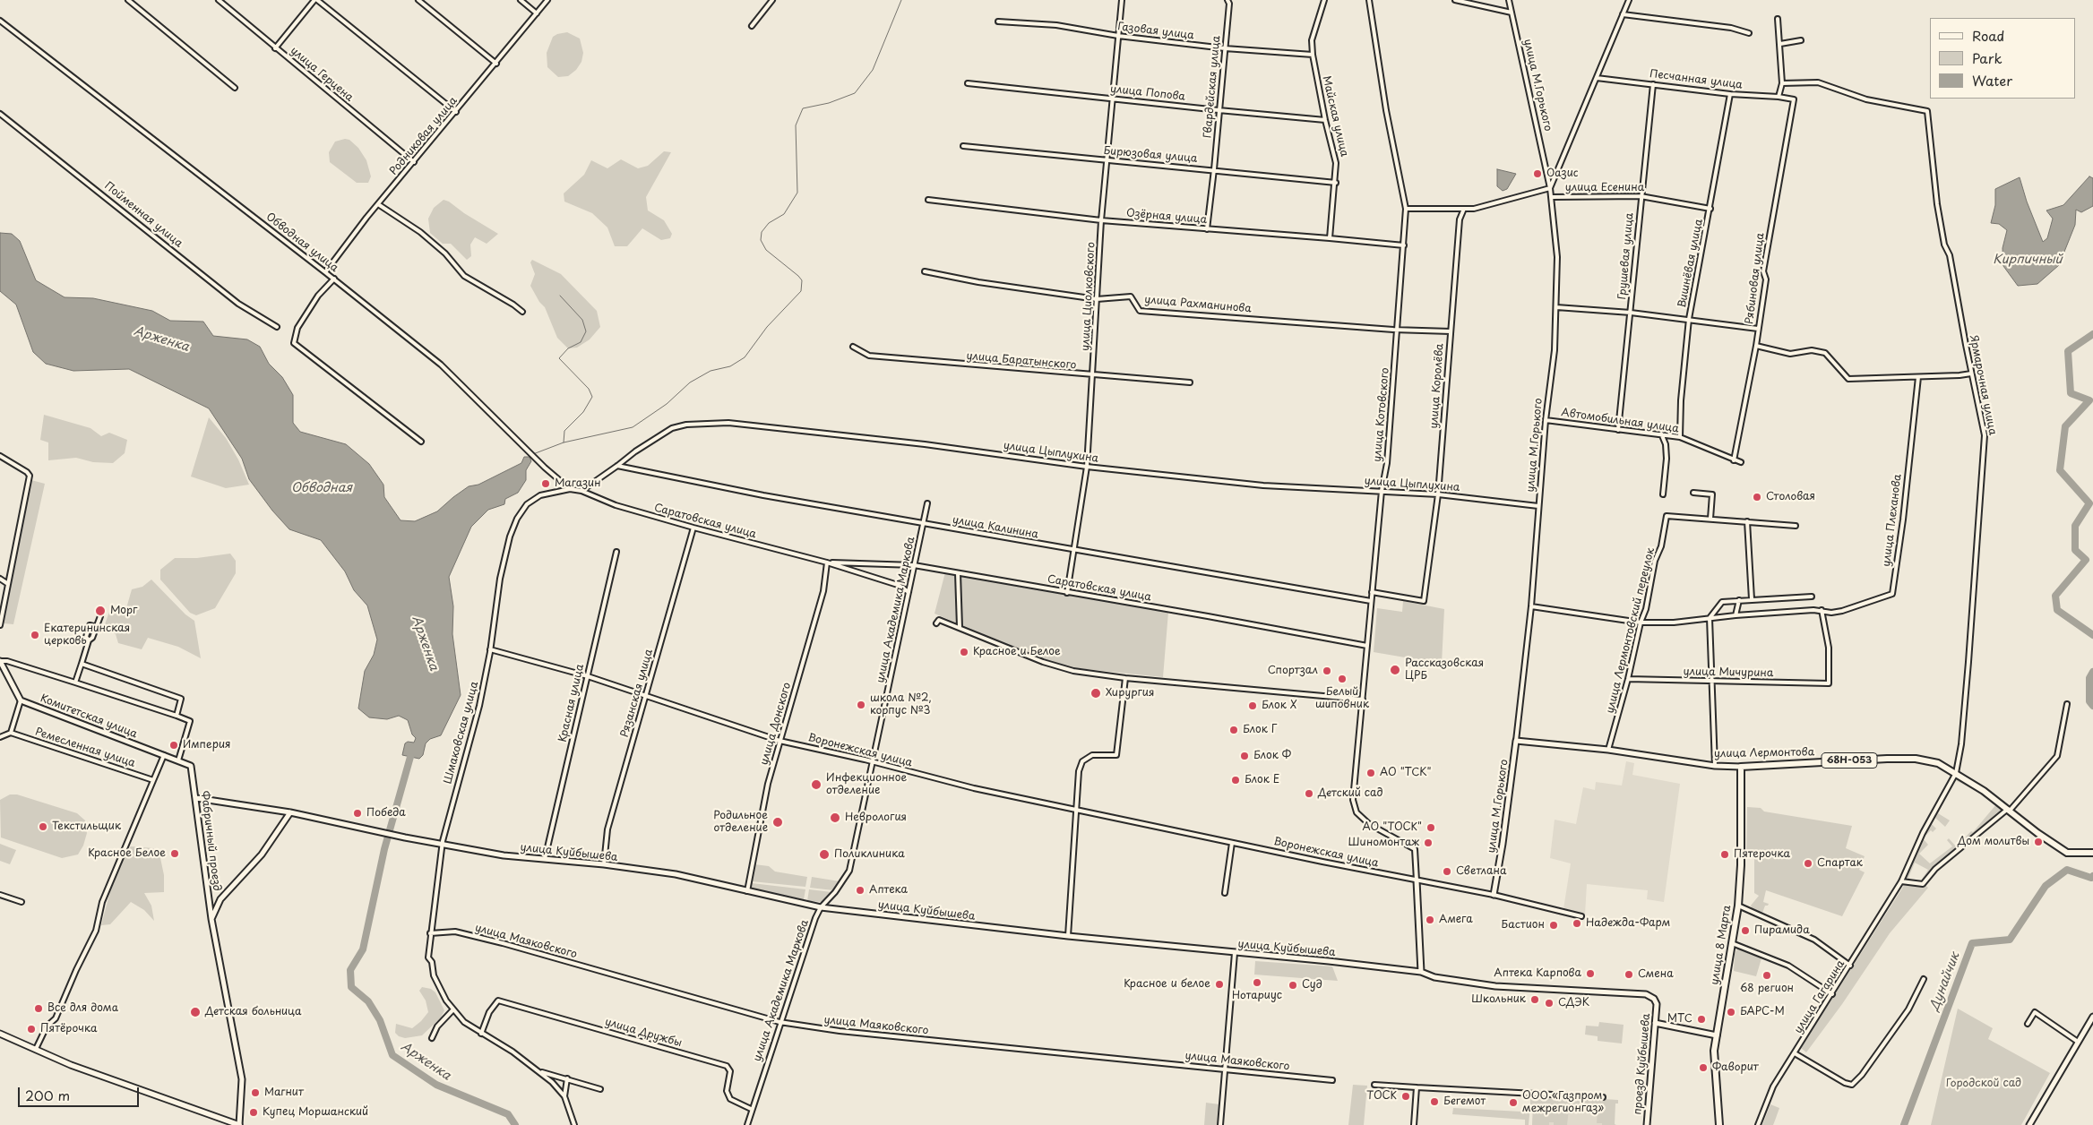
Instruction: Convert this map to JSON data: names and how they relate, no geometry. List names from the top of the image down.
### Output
{
  "streets": {
    "main road": ["улица Лермонтова", "68Н-053", "улица 8 Марта"],
    "street": [
      "Газовая улица",
      "улица Герцена",
      "Песчанная улица",
      "улица М.Горького",
      "Гвардейская улица",
      "улица Попова",
      "Майская улица",
      "Родниковая улица",
      "Бирюзовая улица",
      "улица Есенина",
      "Пойменная улица",
      "Озёрная улица",
      "Обводная улица",
      "Грушевая улица",
      "Вишнёвая улица",
      "Рябиновая улица",
      "улица Циолковского",
      "улица Рахманинова",
      "улица Баратынского",
      "Ярмарочная улица",
      "улица Королёва",
      "улица Котовского",
      "Автомобильная улица",
      "улица Цыплухина",
      "улица Плеханова",
      "Саратовская улица",
      "улица Калинина",
      "улица Академика Маркова",
      "улица Лермонтовский переулок",
      "улица Мичурина",
      "Рязанская улица",
      "Красная улица",
      "Комитетская улица",
      "улица Донского",
      "Шмаковская улица",
      "Ремесленная улица",
      "Воронежская улица",
      "Фабричный проезд",
      "улица Куйбышева",
      "улица Маяковского",
      "улица Гагарина",
      "улица Дружбы",
      "проезд Куйбышева"
    ]
  },
  "crossings": [
    ["Газовая улица", "Гвардейская улица"],
    ["Газовая улица", "Майская улица"],
    ["Газовая улица", "улица Циолковского"],
    ["улица Герцена", "Родниковая улица"],
    ["Песчанная улица", "Грушевая улица"],
    ["Песчанная улица", "Вишнёвая улица"],
    ["Песчанная улица", "Рябиновая улица"],
    ["улица М.Горького", "улица Есенина"],
    ["улица М.Горького", "Автомобильная улица"],
    ["улица М.Горького", "улица Цыплухина"],
    ["улица М.Горького", "Воронежская улица"],
    ["улица М.Горького", "улица Лермонтова"],
    ["Гвардейская улица", "улица Попова"],
    ["Гвардейская улица", "Бирюзовая улица"],
    ["Гвардейская улица", "Озёрная улица"],
    ["улица Попова", "Майская улица"],
    ["улица Попова", "улица Циолковского"],
    ["Майская улица", "Бирюзовая улица"],
    ["Майская улица", "Озёрная улица"],
    ["Родниковая улица", "Обводная улица"],
    ["Бирюзовая улица", "улица Циолковского"],
    ["улица Есенина", "Грушевая улица"],
    ["улица Есенина", "Вишнёвая улица"],
    ["Озёрная улица", "улица Циолковского"],
    ["Озёрная улица", "улица Котовского"],
    ["Обводная улица", "Шмаковская улица"],
    ["Грушевая улица", "Автомобильная улица"],
    ["Вишнёвая улица", "Автомобильная улица"],
    ["Рябиновая улица", "Автомобильная улица"],
    ["улица Циолковского", "улица Рахманинова"],
    ["улица Циолковского", "улица Баратынского"],
    ["улица Циолковского", "улица Цыплухина"],
    ["улица Циолковского", "Саратовская улица"],
    ["улица Циолковского", "улица Калинина"],
    ["улица Рахманинова", "улица Королёва"],
    ["улица Рахманинова", "улица Котовского"],
    ["Ярмарочная улица", "улица Лермонтова"],
    ["Ярмарочная улица", "улица Гагарина"],
    ["улица Королёва", "улица Котовского"],
    ["улица Королёва", "улица Цыплухина"],
    ["улица Котовского", "улица Цыплухина"],
    ["улица Котовского", "Саратовская улица"],
    ["улица Котовского", "улица Калинина"],
    ["улица Котовского", "Воронежская улица"],
    ["улица Цыплухина", "Саратовская улица"],
    ["улица Цыплухина", "улица Калинина"],
    ["улица Плеханова", "улица Мичурина"],
    ["Саратовская улица", "улица Академика Маркова"],
    ["Саратовская улица", "Рязанская улица"],
    ["Саратовская улица", "улица Донского"],
    ["улица Калинина", "улица Академика Маркова"],
    ["улица Академика Маркова", "Воронежская улица"],
    ["улица Академика Маркова", "улица Куйбышева"],
    ["улица Академика Маркова", "улица Маяковского"],
    ["улица Академика Маркова", "улица Дружбы"],
    ["улица Лермонтовский переулок", "улица Мичурина"],
    ["улица Лермонтовский переулок", "улица Лермонтова"],
    ["Рязанская улица", "Воронежская улица"],
    ["Рязанская улица", "улица Куйбышева"],
    ["Красная улица", "Воронежская улица"],
    ["Красная улица", "улица Куйбышева"],
    ["Комитетская улица", "Фабричный проезд"],
    ["улица Донского", "Воронежская улица"],
    ["улица Донского", "улица Куйбышева"],
    ["Шмаковская улица", "Воронежская улица"],
    ["Шмаковская улица", "улица Куйбышева"],
    ["Шмаковская улица", "улица Маяковского"],
    ["Шмаковская улица", "улица Дружбы"],
    ["улица Лермонтова", "улица 8 Марта"],
    ["улица Лермонтова", "улица Гагарина"],
    ["Фабричный проезд", "улица Куйбышева"],
    ["улица Куйбышева", "проезд Куйбышева"]
  ],
  "water": [
    "Кирпичный",
    "Арженка",
    "Обводная",
    "Дунайчик"
  ],
  "parks": ["Городской сад"],
  "places": [
    "Оазис",
    "Магазин",
    "Столовая",
    "Морг",
    "Екатерининская церковь",
    "Красное и Белое",
    "Рассказовская ЦРБ",
    "Спортзал",
    "Белый шиповник",
    "Хирургия",
    "школа №2, корпус №3",
    "Блок Х",
    "Блок Г",
    "Империя",
    "Блок Ф",
    "АО \"ТСК\"",
    "Блок Е",
    "Инфекционное отделение",
    "Детский сад",
    "Победа",
    "Неврология",
    "Родильное отделение",
    "Текстильщик",
    "АО \"ТОСК\"",
    "Дом молитвы",
    "Шиномонтаж",
    "Красное Белое",
    "Поликлиника",
    "Пятерочка",
    "Спартак",
    "Светлана",
    "Аптека",
    "Амега",
    "Надежда-Фарм",
    "Бастион",
    "Пирамида",
    "Аптека Карпова",
    "Смена",
    "68 регион",
    "Нотариус",
    "Красное и белое",
    "Суд",
    "Школьник",
    "СДЭК",
    "Все для дома",
    "Детская больница",
    "БАРС-М",
    "МТС",
    "Пятёрочка",
    "Фаворит",
    "Магнит",
    "ТОСК",
    "Бегемот",
    "ООО «Газпром межрегионгаз»",
    "Купец Моршанский"
  ],
  "legend": ["Road", "Park", "Water"],
  "scale_bar": "200 m"
}
